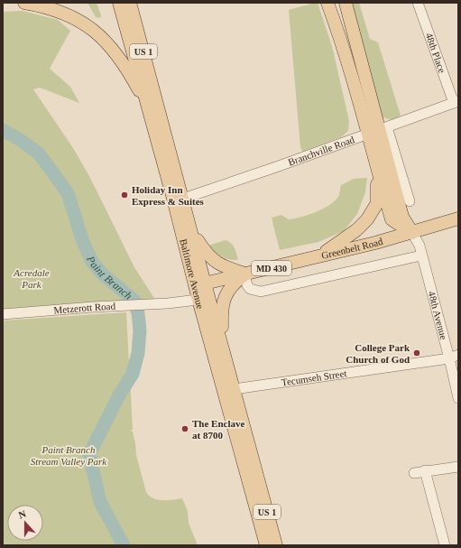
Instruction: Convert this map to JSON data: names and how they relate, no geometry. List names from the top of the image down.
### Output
{
  "streets": {
    "main road": [
      "US 1",
      "Greenbelt Road",
      "MD 430",
      "Baltimore Avenue",
      "48th Avenue"
    ],
    "street": [
      "48th Place",
      "Branchville Road",
      "Metzerott Road",
      "Tecumseh Street"
    ]
  },
  "crossings": [
    ["48th Place", "Branchville Road"],
    ["Branchville Road", "Baltimore Avenue"],
    ["Branchville Road", "48th Avenue"],
    ["Greenbelt Road", "Baltimore Avenue"],
    ["Greenbelt Road", "48th Avenue"],
    ["Baltimore Avenue", "Metzerott Road"],
    ["Baltimore Avenue", "Tecumseh Street"],
    ["48th Avenue", "Tecumseh Street"]
  ],
  "water": ["Paint Branch"],
  "parks": ["Acredale Park", "Paint Branch Stream Valley Park"],
  "places": ["Holiday Inn Express & Suites", "College Park Church of God", "The Enclave at 8700"],
  "north": "top"
}
